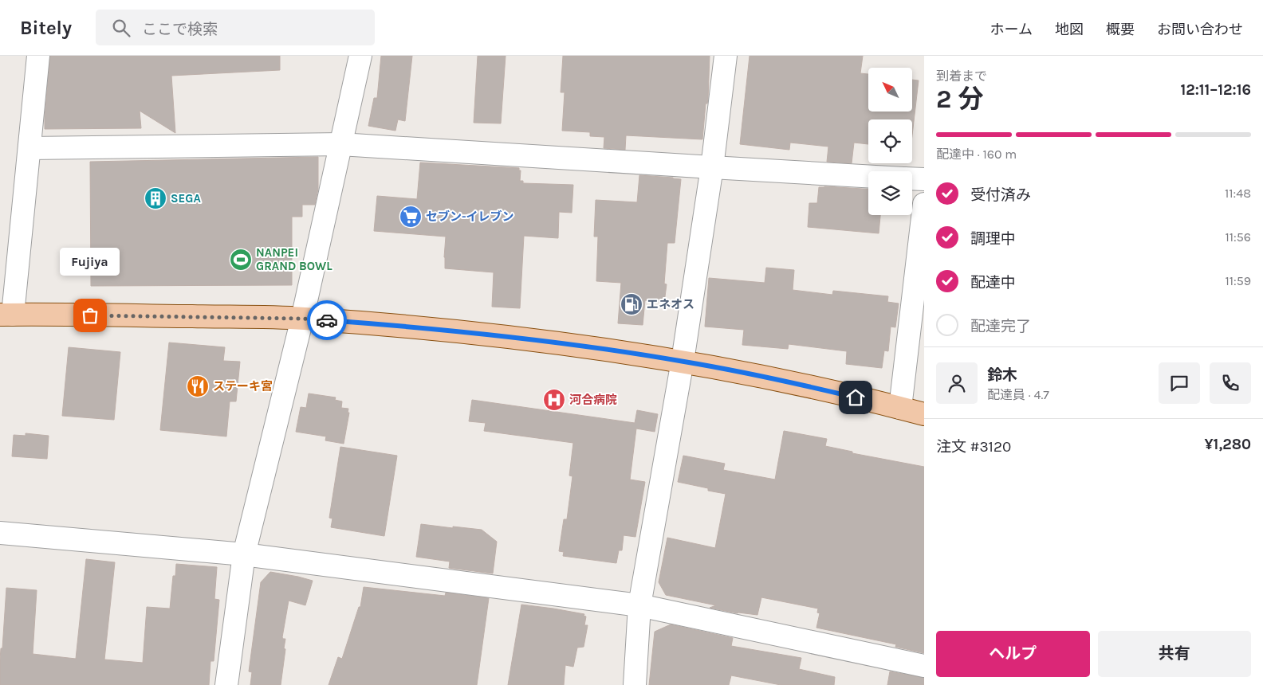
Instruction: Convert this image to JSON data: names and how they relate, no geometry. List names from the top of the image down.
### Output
{
  "places": {
    "building": ["SEGA"],
    "supermarket": ["セブン-イレブン"],
    "sports": ["NANPEI GRAND BOWL"],
    "fuel station": ["エネオス"],
    "other": ["Fujiya"],
    "restaurant": ["ステーキ宮"],
    "hospital": ["河合病院"]
  },
  "north": "top left",
  "page": {
    "header": "Bitely",
    "search": "ここで検索",
    "nav": [
      "ホーム",
      "地図",
      "概要",
      "お問い合わせ"
    ],
    "heading": ["2 分", "到着まで", "12:11–12:16"],
    "panel": [
      "鈴木",
      "配達員 · 4.7",
      "注文 #3120",
      "¥1,280"
    ],
    "bar": "配達中 · 160 m",
    "list": [
      ["受付済み", "11:48"],
      ["調理中", "11:56"],
      ["配達中", "11:59"],
      "配達完了"
    ],
    "bubble": "Fujiya",
    "buttons": ["ヘルプ", "共有"]
  }
}
